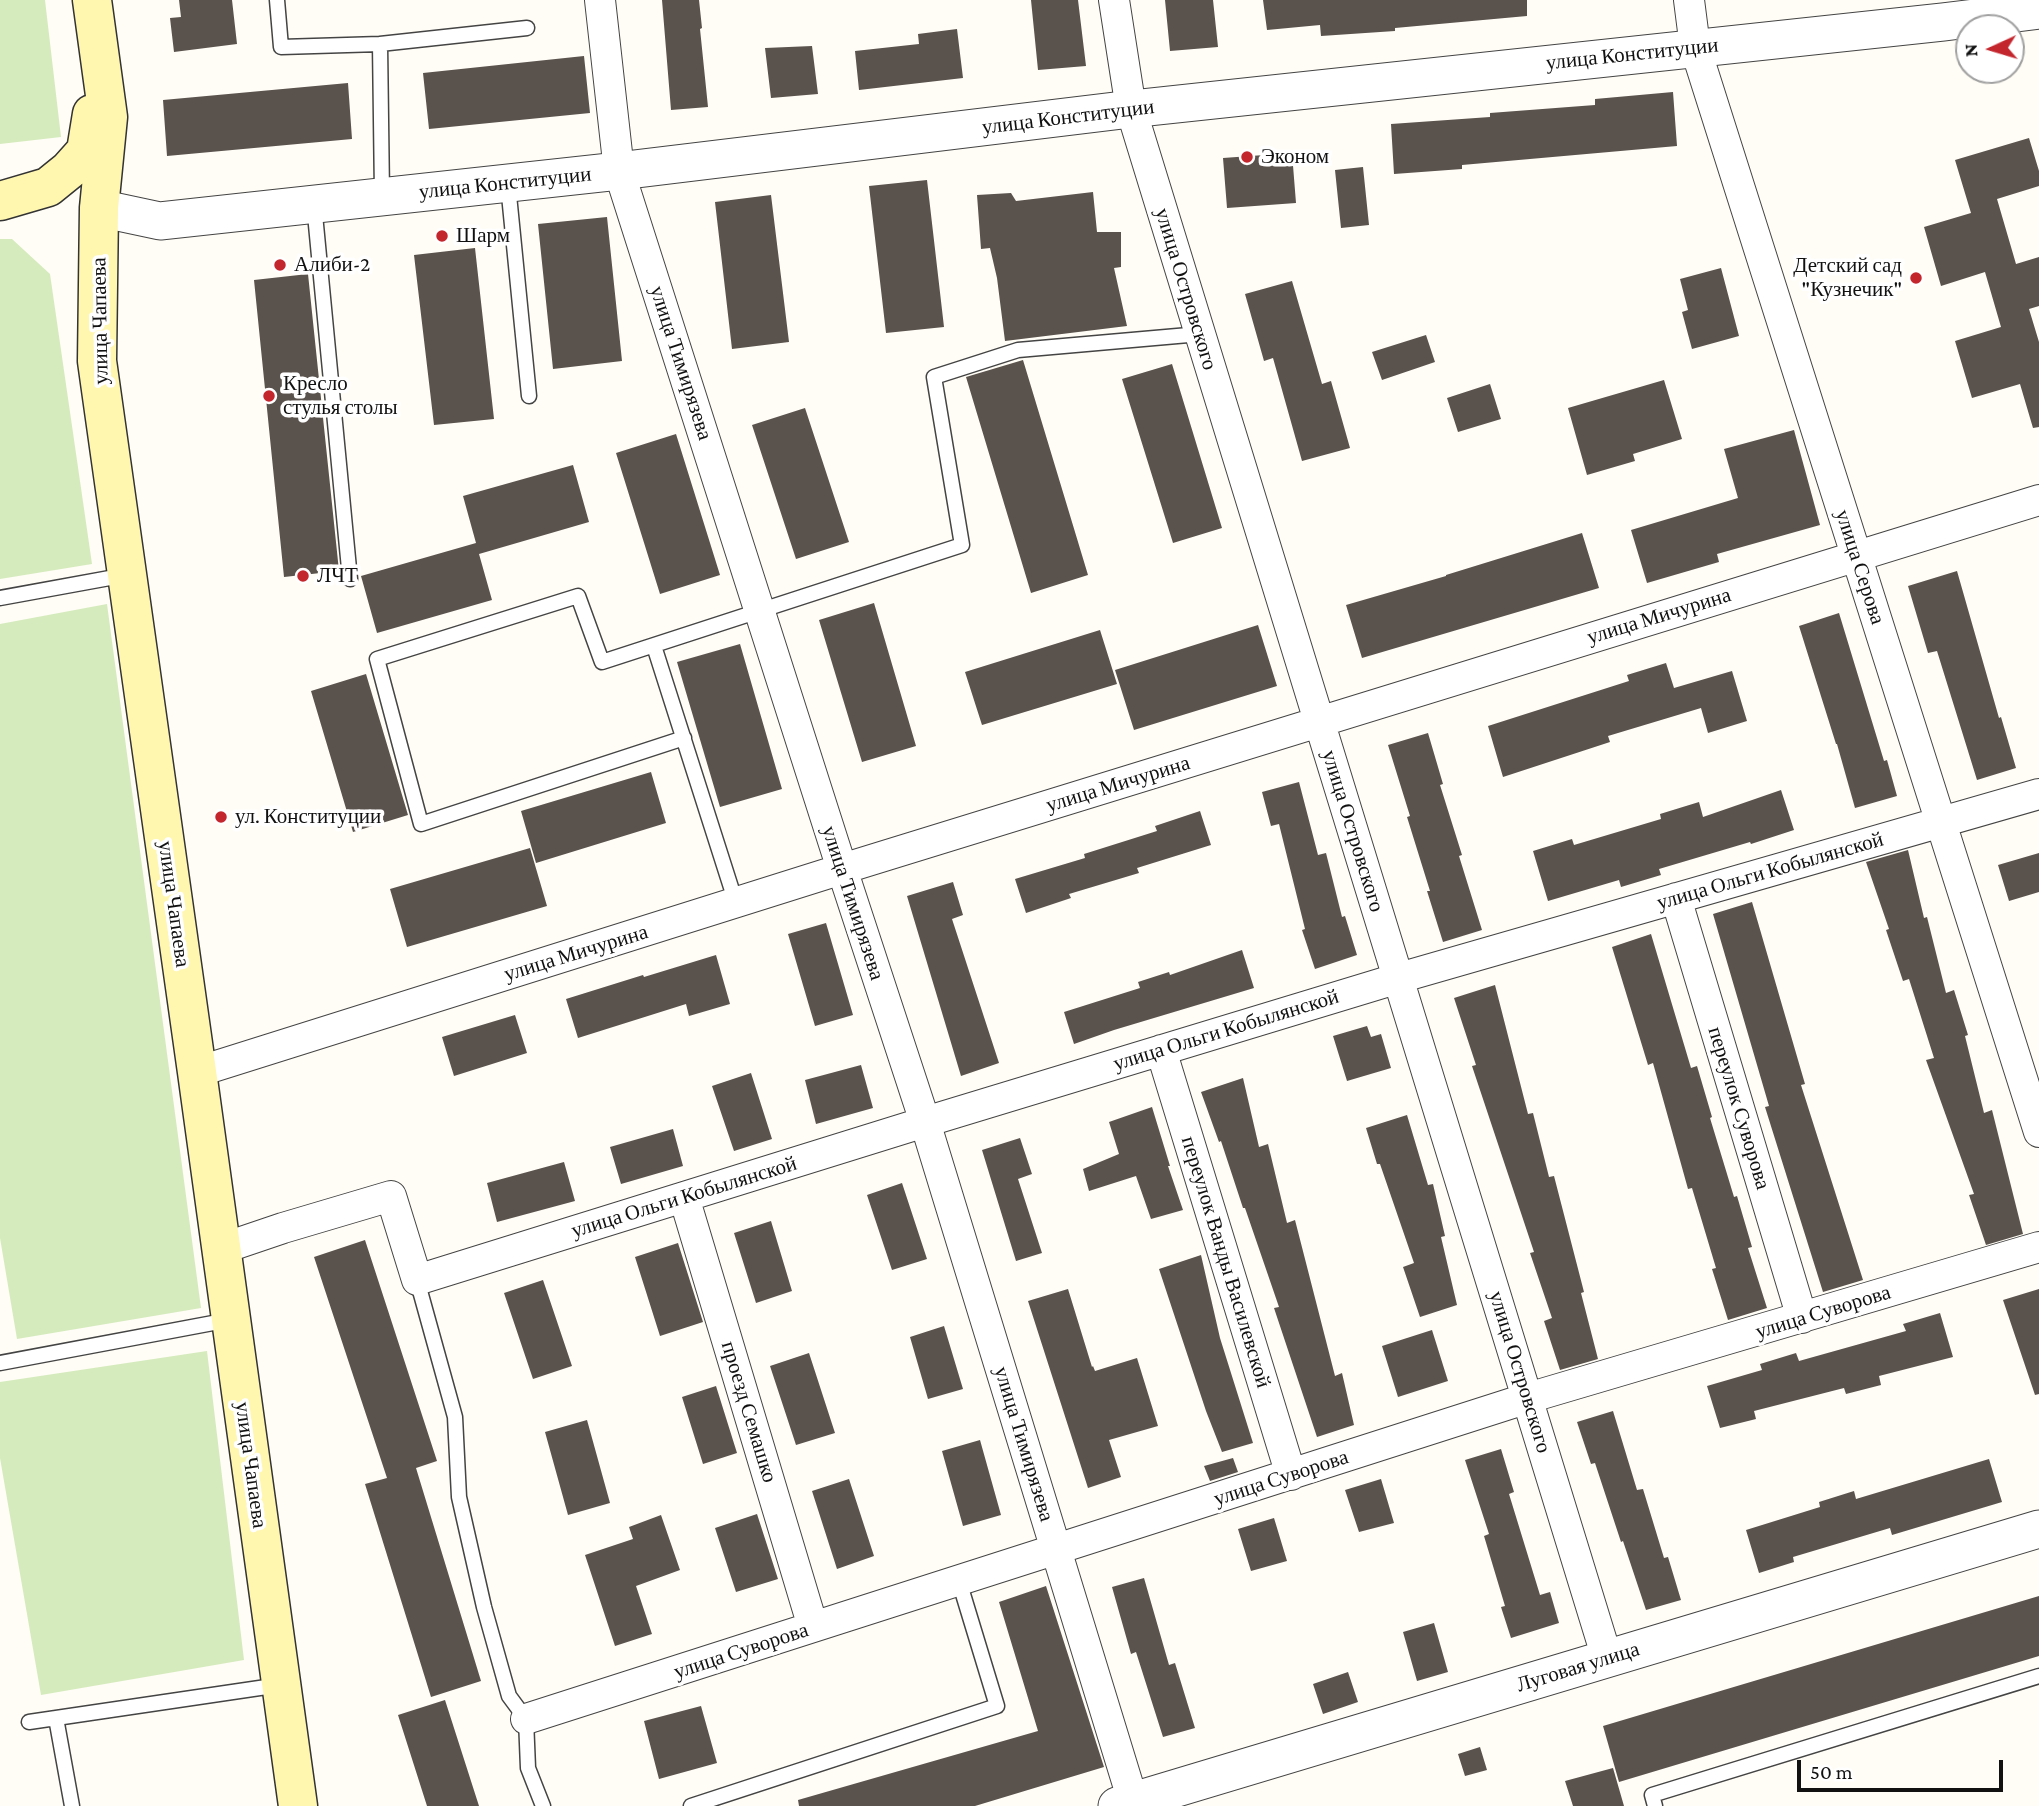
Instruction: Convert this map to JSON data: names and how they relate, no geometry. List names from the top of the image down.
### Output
{
  "streets": {
    "main road": ["улица Чапаева"],
    "street": [
      "улица Конституции",
      "улица Островского",
      "улица Тимирязева",
      "улица Серова",
      "улица Мичурина",
      "улица Ольги Кобылянской",
      "переулок Суворова",
      "переулок Ванды Василевской",
      "улица Суворова",
      "проезд Семашко",
      "Луговая улица"
    ]
  },
  "crossings": [
    ["улица Конституции", "улица Островского"],
    ["улица Конституции", "улица Чапаева"],
    ["улица Конституции", "улица Тимирязева"],
    ["улица Конституции", "улица Серова"],
    ["улица Островского", "улица Мичурина"],
    ["улица Островского", "улица Ольги Кобылянской"],
    ["улица Островского", "улица Суворова"],
    ["улица Островского", "Луговая улица"],
    ["улица Чапаева", "улица Мичурина"],
    ["улица Тимирязева", "улица Мичурина"],
    ["улица Тимирязева", "улица Ольги Кобылянской"],
    ["улица Тимирязева", "улица Суворова"],
    ["улица Тимирязева", "Луговая улица"],
    ["улица Серова", "улица Мичурина"],
    ["улица Серова", "улица Ольги Кобылянской"],
    ["улица Ольги Кобылянской", "переулок Суворова"],
    ["улица Ольги Кобылянской", "переулок Ванды Василевской"],
    ["улица Ольги Кобылянской", "проезд Семашко"],
    ["переулок Суворова", "улица Суворова"],
    ["переулок Ванды Василевской", "улица Суворова"],
    ["улица Суворова", "проезд Семашко"]
  ],
  "places": [
    "Эконом",
    "Шарм",
    "Алиби-2",
    "Детский сад \"Кузнечик\"",
    "Кресло стулья столы",
    "ЛЧТ",
    "ул. Конституции"
  ],
  "scale_bar": "50 m",
  "north": "left"
}
